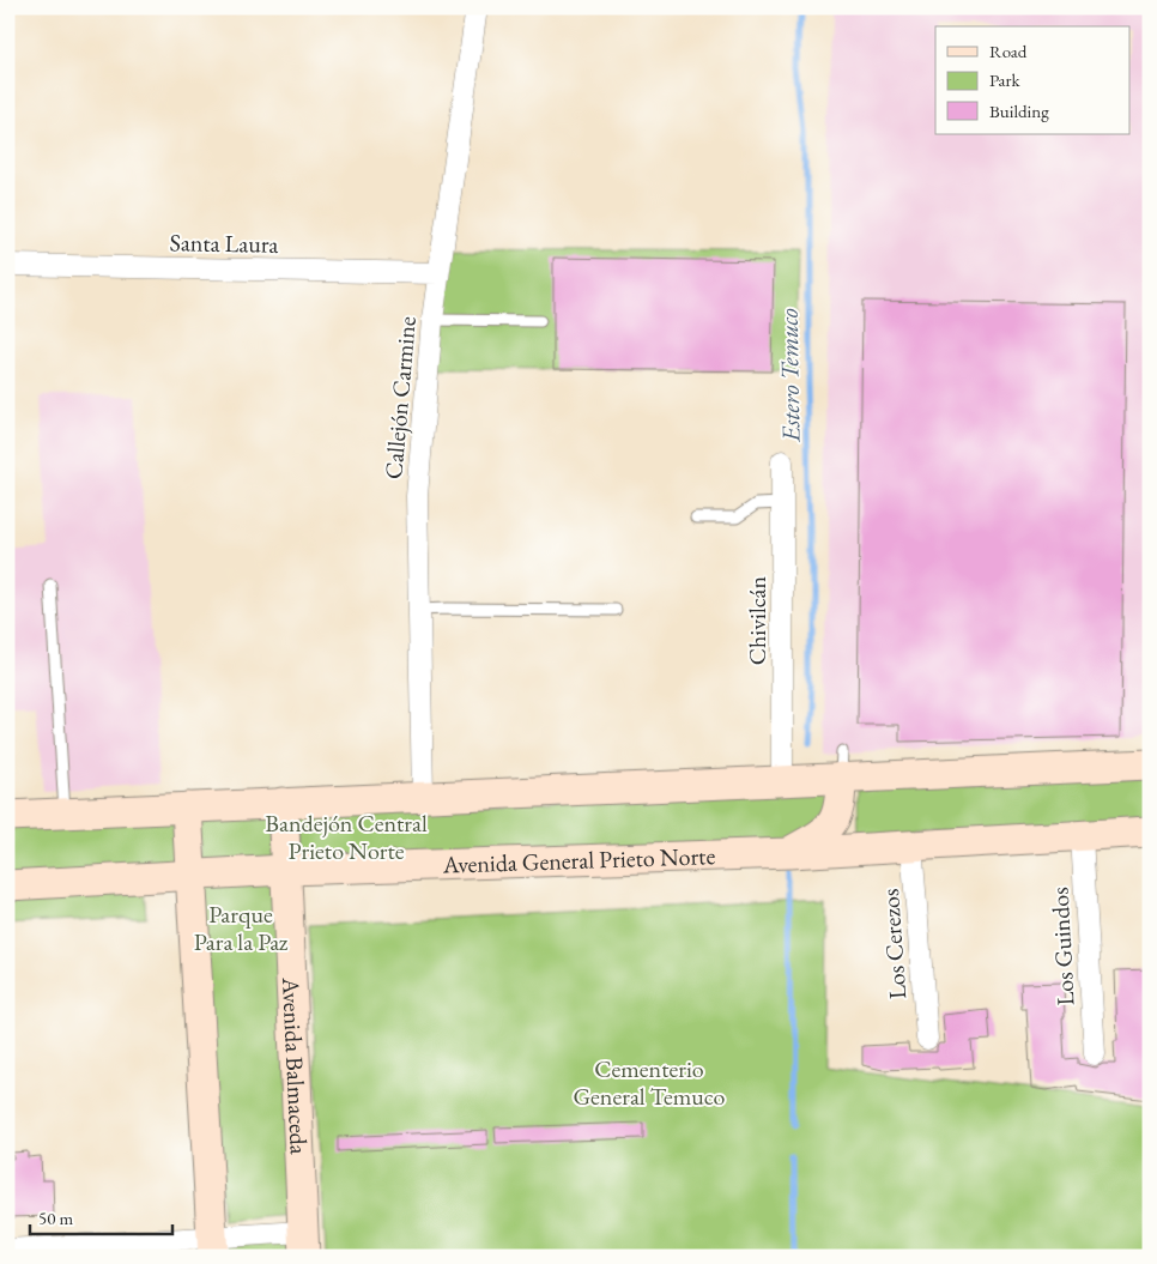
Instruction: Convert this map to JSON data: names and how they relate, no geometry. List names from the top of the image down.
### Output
{
  "streets": {
    "street": [
      "Santa Laura",
      "Callejón Carmine",
      "Chivilcán",
      "Avenida General Prieto Norte",
      "Los Cerezos",
      "Los Guindos",
      "Avenida Balmaceda"
    ]
  },
  "crossings": [
    ["Santa Laura", "Callejón Carmine"],
    ["Avenida General Prieto Norte", "Los Cerezos"],
    ["Avenida General Prieto Norte", "Los Guindos"],
    ["Avenida General Prieto Norte", "Avenida Balmaceda"]
  ],
  "water": ["Estero Temuco"],
  "parks": ["Bandejón Central Prieto Norte", "Parque Para la Paz", "Cementerio General Temuco"],
  "legend": ["Road", "Park", "Building"],
  "scale_bar": "50 m"
}
